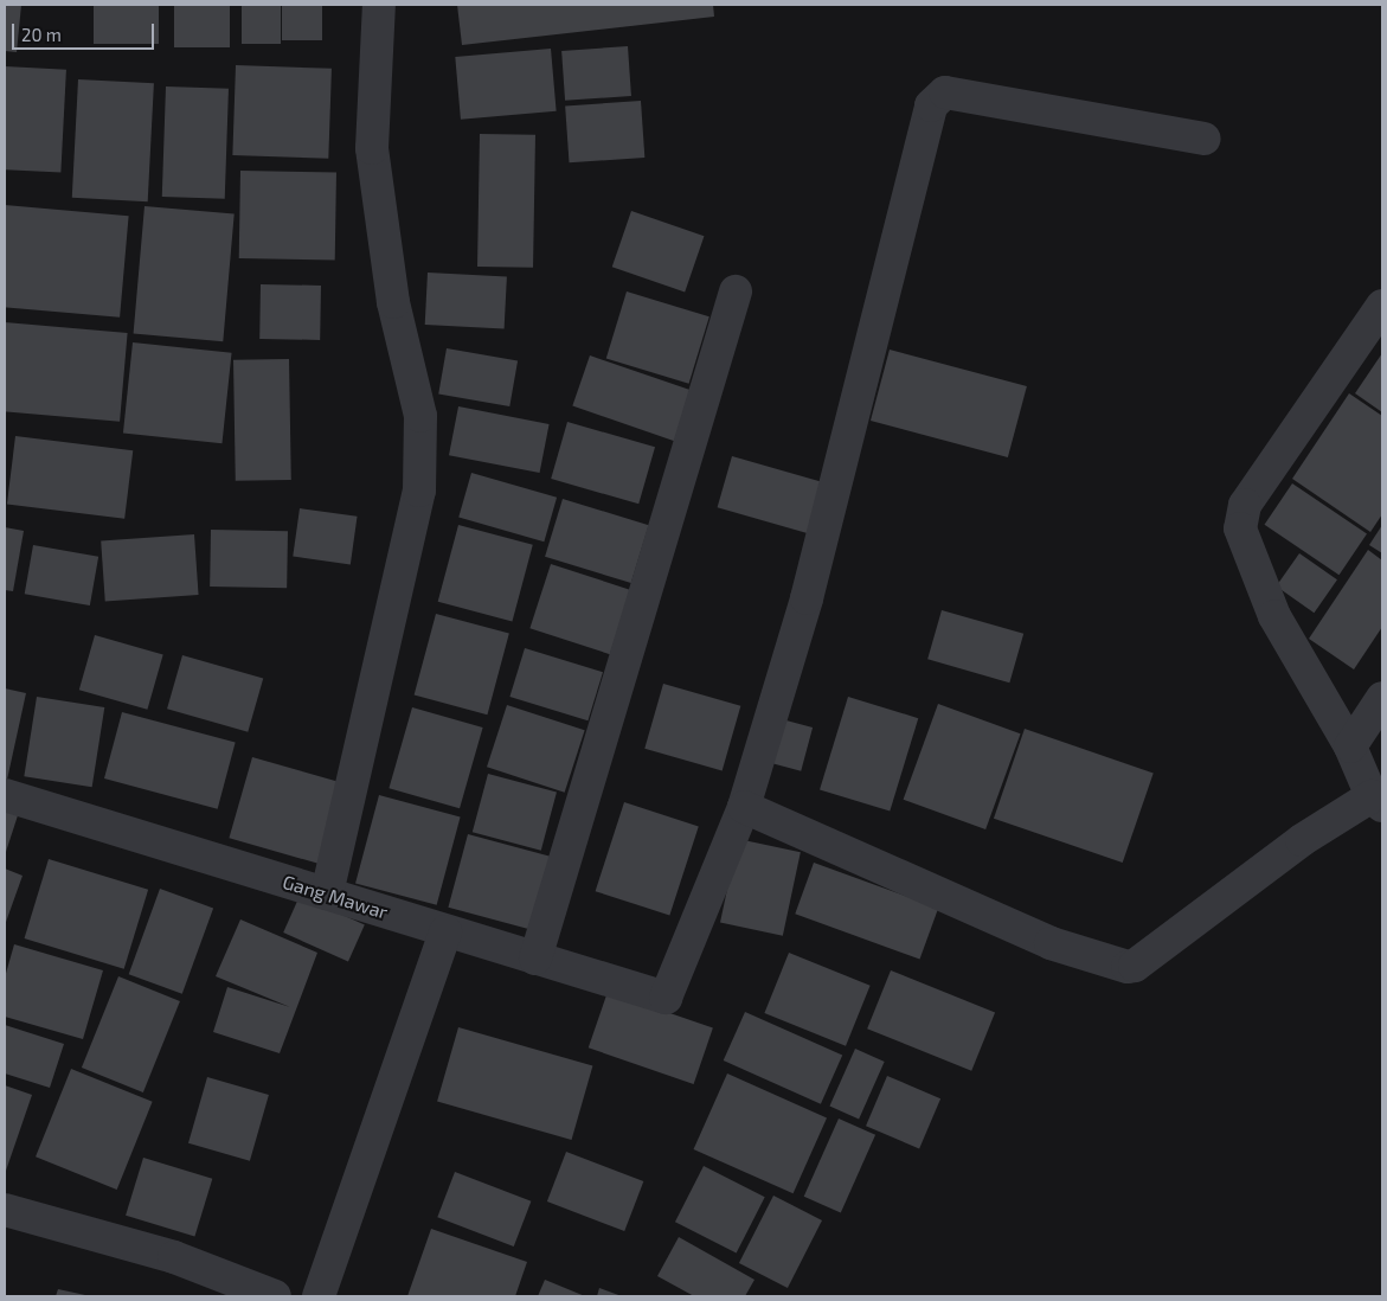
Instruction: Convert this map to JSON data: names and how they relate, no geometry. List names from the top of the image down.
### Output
{
  "streets": {
    "street": ["Gang Mawar"]
  },
  "scale_bar": "20 m"
}
